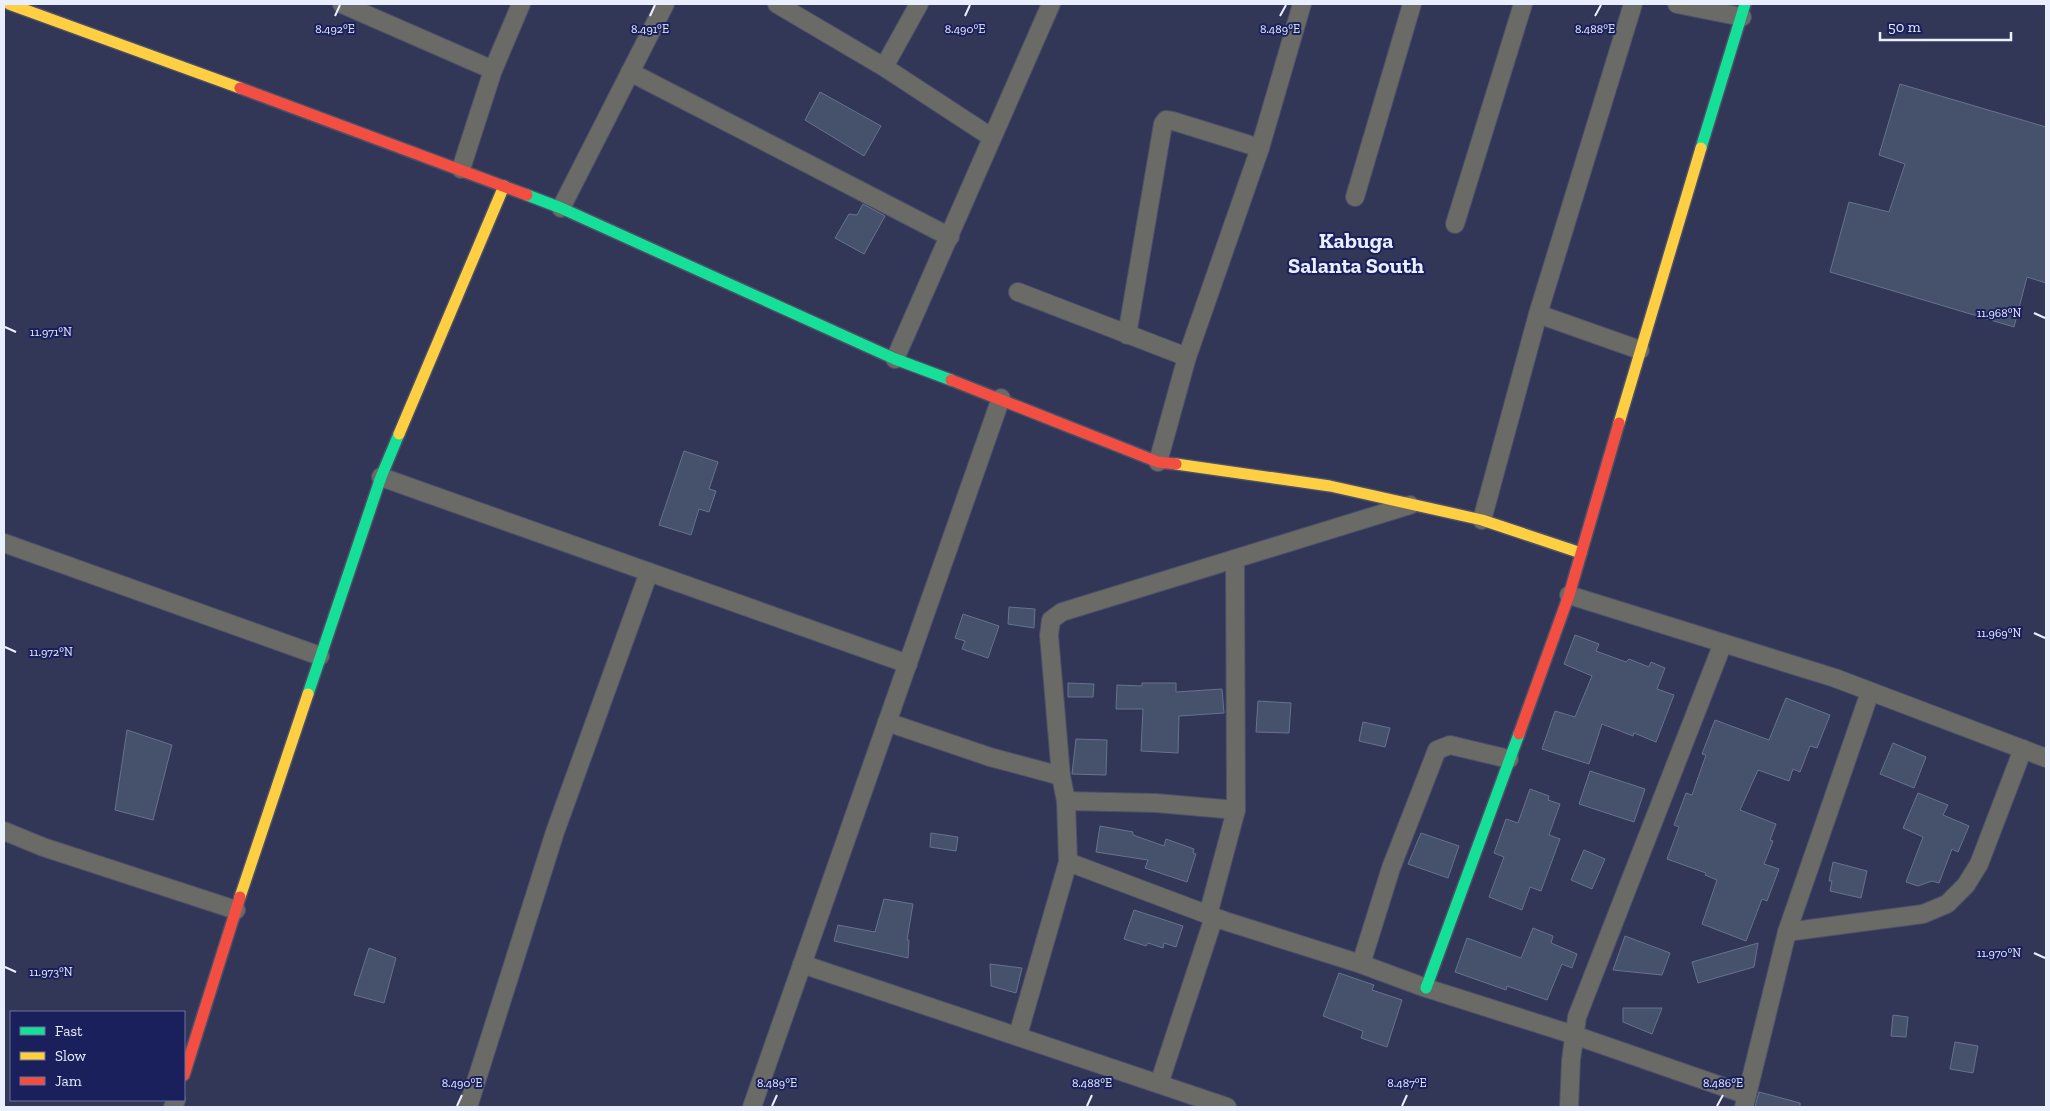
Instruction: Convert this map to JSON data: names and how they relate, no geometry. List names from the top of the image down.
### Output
{
  "districts": ["Kabuga Salanta South"],
  "legend": ["Fast", "Slow", "Jam"],
  "scale_bar": "50 m",
  "coordinates": [
    "8.492°E",
    "8.491°E",
    "8.490°E",
    "8.489°E",
    "8.488°E",
    "11.968°N",
    "11.971°N",
    "11.969°N",
    "11.972°N",
    "11.970°N",
    "11.973°N",
    "8.487°E",
    "8.486°E"
  ]
}
